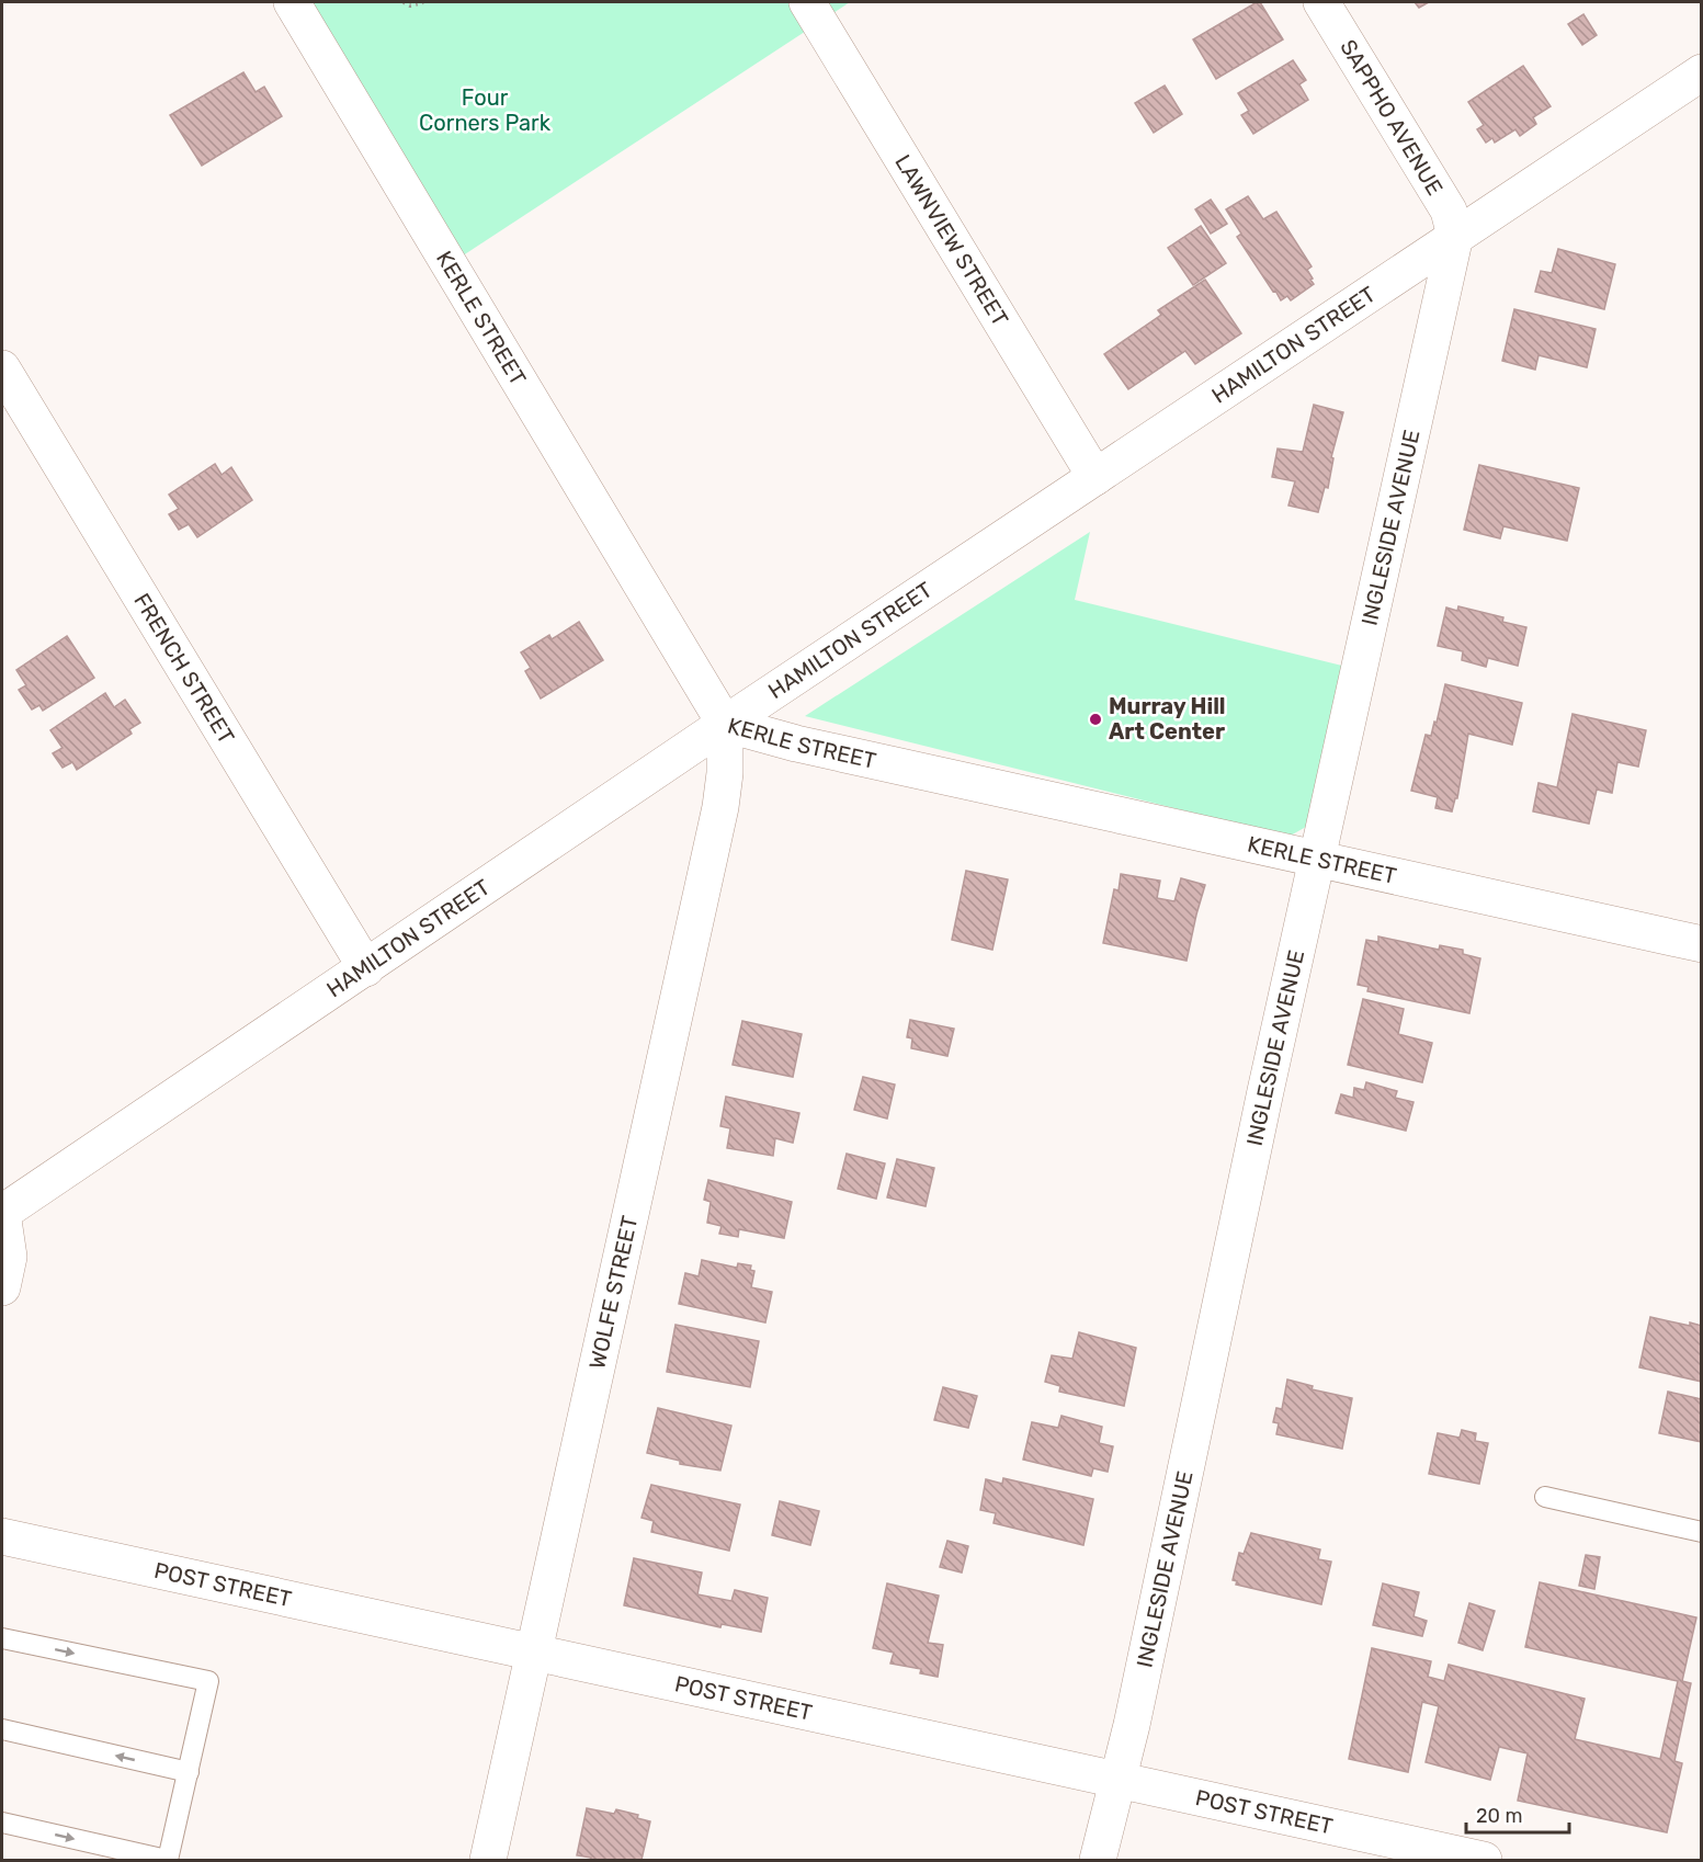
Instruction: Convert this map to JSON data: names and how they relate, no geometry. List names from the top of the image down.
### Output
{
  "streets": {
    "street": [
      "SAPPHO AVENUE",
      "LAWNVIEW STREET",
      "KERLE STREET",
      "HAMILTON STREET",
      "INGLESIDE AVENUE",
      "FRENCH STREET",
      "WOLFE STREET",
      "POST STREET"
    ]
  },
  "crossings": [
    ["SAPPHO AVENUE", "HAMILTON STREET"],
    ["SAPPHO AVENUE", "INGLESIDE AVENUE"],
    ["LAWNVIEW STREET", "HAMILTON STREET"],
    ["KERLE STREET", "HAMILTON STREET"],
    ["KERLE STREET", "INGLESIDE AVENUE"],
    ["KERLE STREET", "WOLFE STREET"],
    ["HAMILTON STREET", "INGLESIDE AVENUE"],
    ["HAMILTON STREET", "FRENCH STREET"],
    ["HAMILTON STREET", "WOLFE STREET"],
    ["INGLESIDE AVENUE", "POST STREET"],
    ["WOLFE STREET", "POST STREET"]
  ],
  "parks": ["Four Corners Park"],
  "places": ["Murray Hill Art Center"],
  "scale_bar": "20 m"
}
